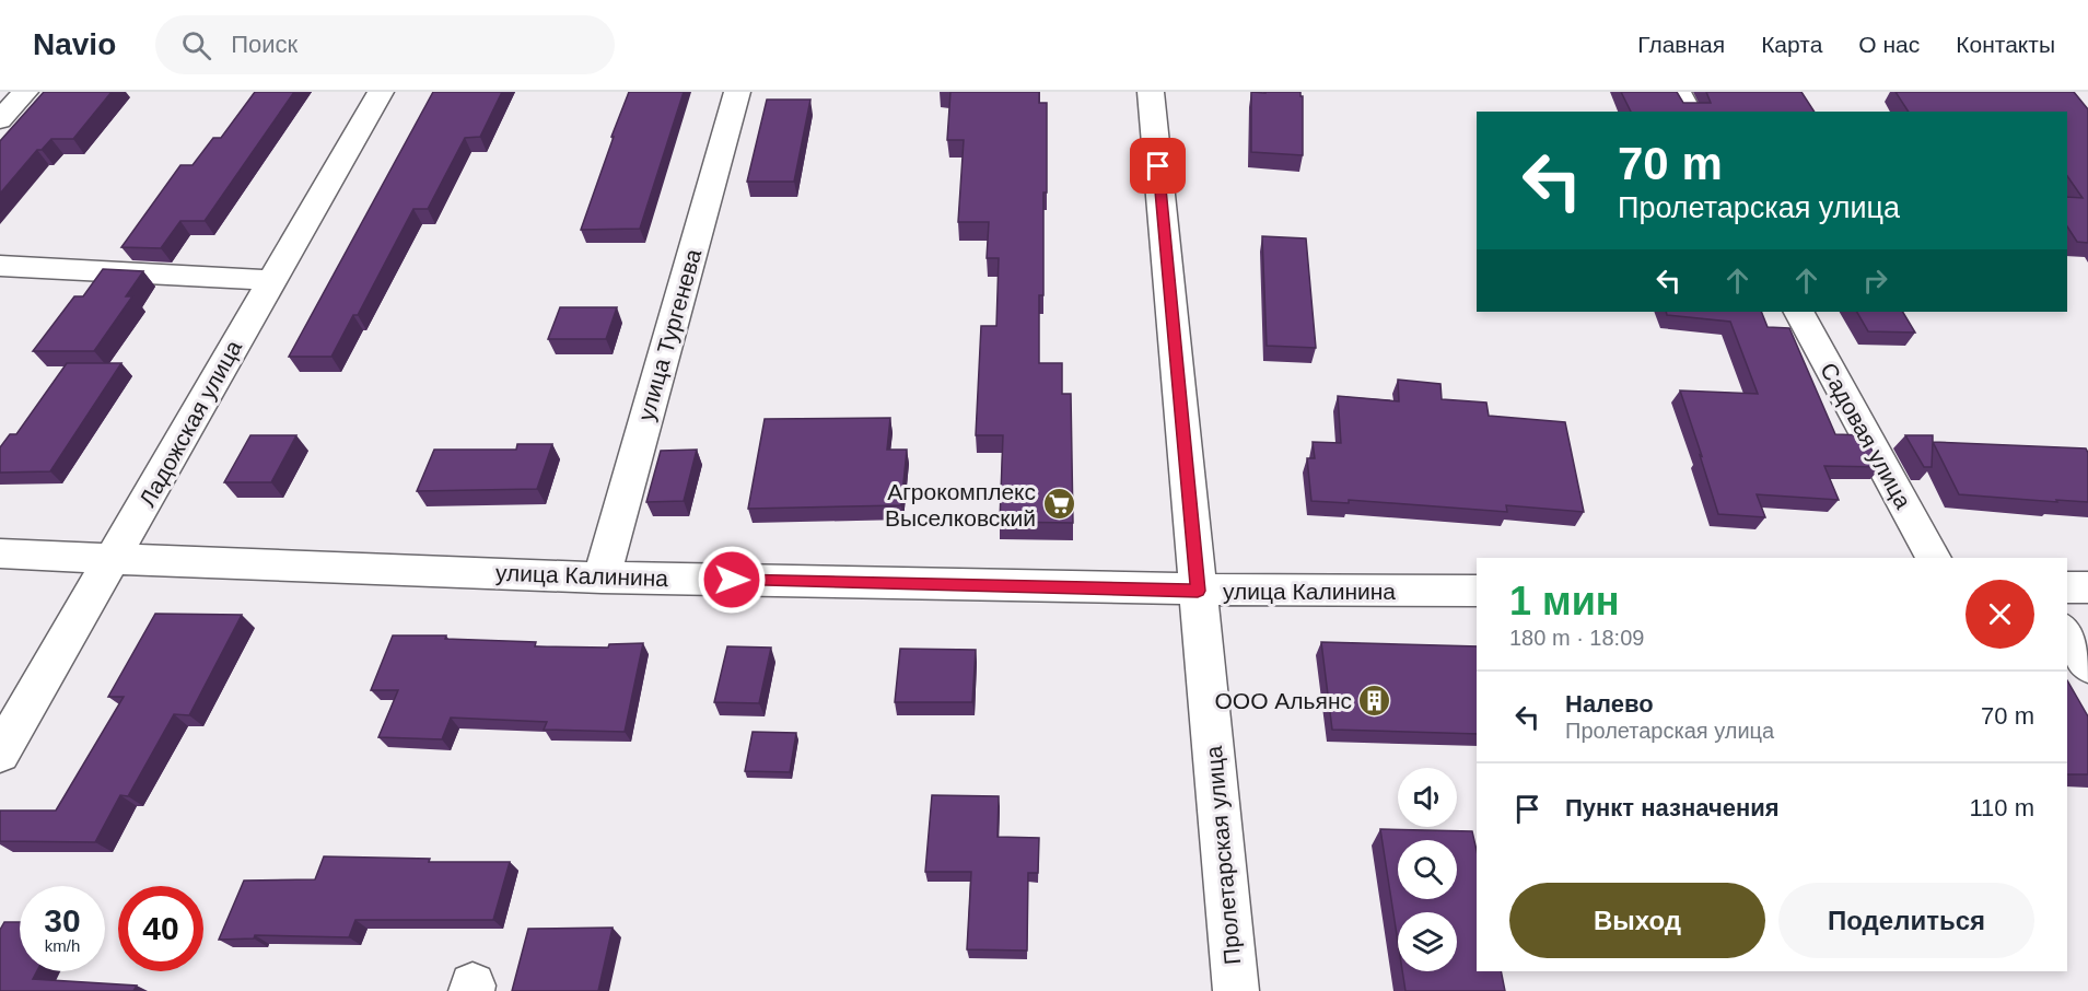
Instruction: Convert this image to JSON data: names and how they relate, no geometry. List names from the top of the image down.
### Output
{
  "streets": {
    "street": [
      "улица Тургенева",
      "Ладожская улица",
      "Садовая улица",
      "улица Калинина",
      "Пролетарская улица"
    ]
  },
  "crossings": [
    ["улица Тургенева", "улица Калинина"],
    ["Ладожская улица", "улица Калинина"],
    ["улица Калинина", "Пролетарская улица"]
  ],
  "places": {
    "supermarket": ["Агрокомплекс Выселковский"],
    "building": ["ООО Альянс"]
  },
  "page": {
    "header": "Navio",
    "search": "Поиск",
    "nav": [
      "Главная",
      "Карта",
      "О нас",
      "Контакты"
    ],
    "turn": ["70 m", "Пролетарская улица"],
    "heading": ["1 мин", "180 m · 18:09"],
    "list": [
      {
        "name": "Налево",
        "note": "Пролетарская улица",
        "value": "70 m"
      },
      {
        "name": "Пункт назначения",
        "value": "110 m"
      }
    ],
    "buttons": ["Выход", "Поделиться"],
    "speed": "30 km/h",
    "limit": "40"
  }
}
